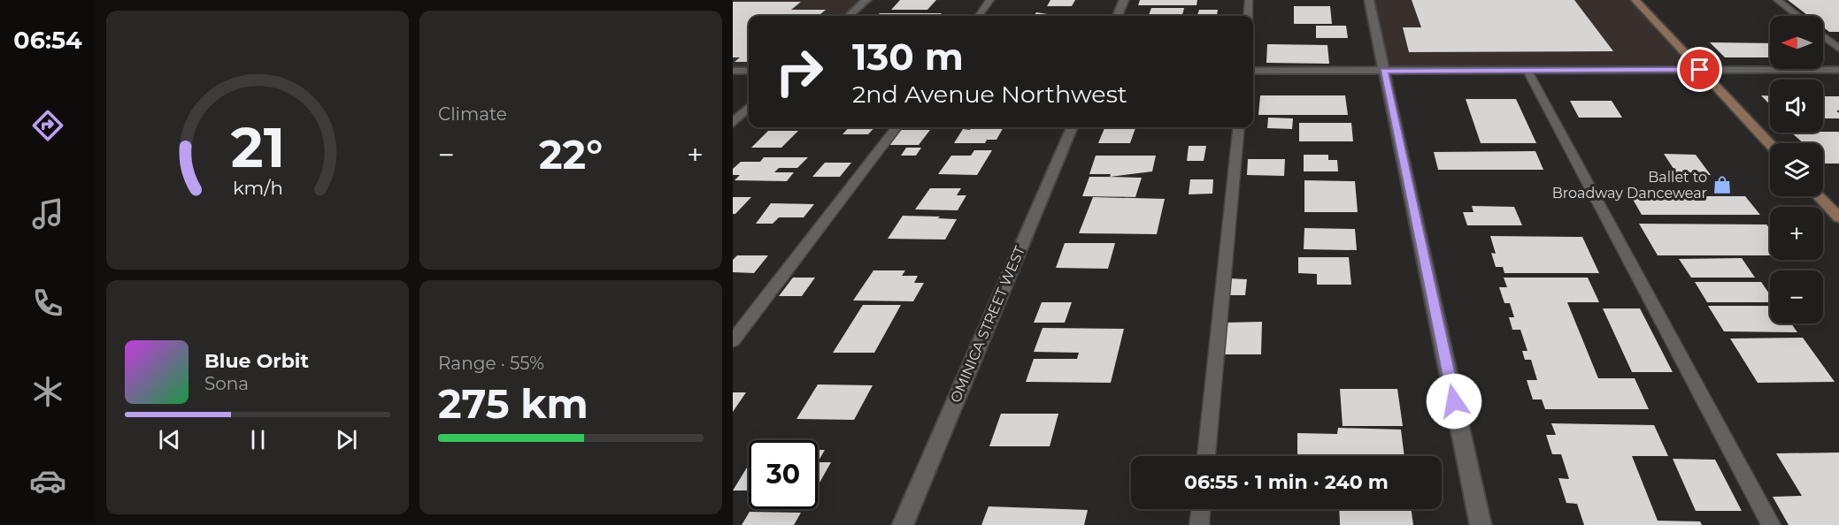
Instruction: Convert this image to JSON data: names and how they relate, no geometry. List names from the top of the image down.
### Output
{
  "streets": {
    "street": ["OMINICA STREET WEST"]
  },
  "places": {
    "shop": ["Ballet to Broadway Dancewear"]
  },
  "north": "left",
  "page": {
    "tabs": "06:54",
    "tile": [
      "Climate",
      ["Range · 55%", "275 km"]
    ],
    "map_buttons": ["+", "−"],
    "turn": ["130 m", "2nd Avenue Northwest"],
    "heat": ["−", "22°", "+"],
    "song": ["Blue Orbit", "Sona"],
    "limit": "30",
    "trip": "06:55 · 1 min · 240 m",
    "gauge": ["21", "km/h"]
  }
}
